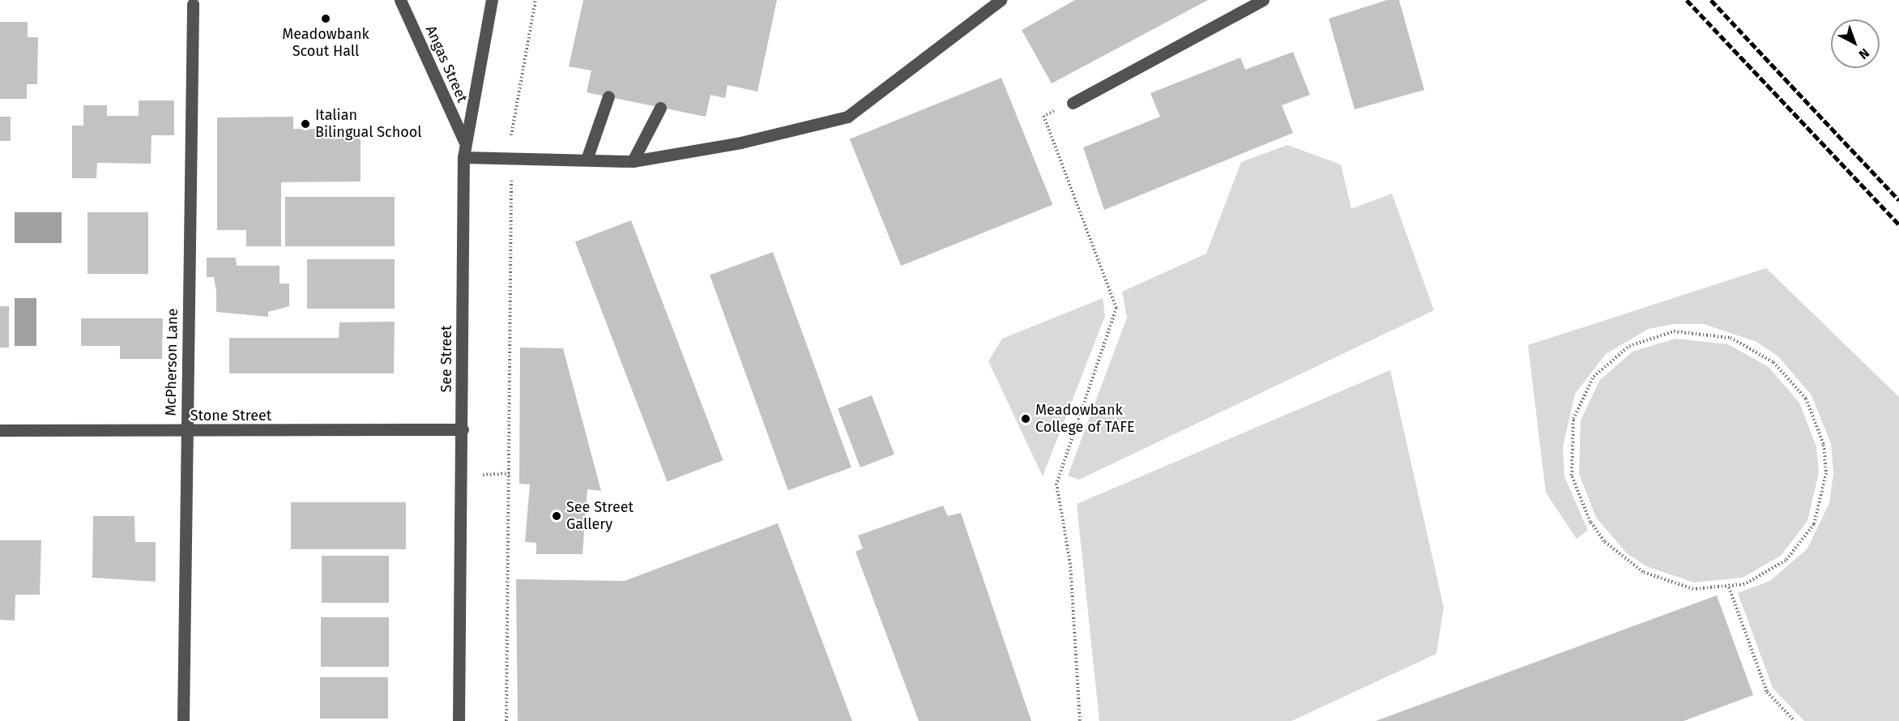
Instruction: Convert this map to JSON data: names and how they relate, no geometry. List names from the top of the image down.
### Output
{
  "streets": {
    "street": [
      "Angas Street",
      "See Street",
      "McPherson Lane",
      "Stone Street"
    ]
  },
  "crossings": [
    ["Angas Street", "See Street"],
    ["See Street", "Stone Street"],
    ["McPherson Lane", "Stone Street"]
  ],
  "places": [
    "Meadowbank Scout Hall",
    "Italian Bilingual School",
    "Meadowbank College of TAFE",
    "See Street Gallery"
  ],
  "north": "bottom right"
}
